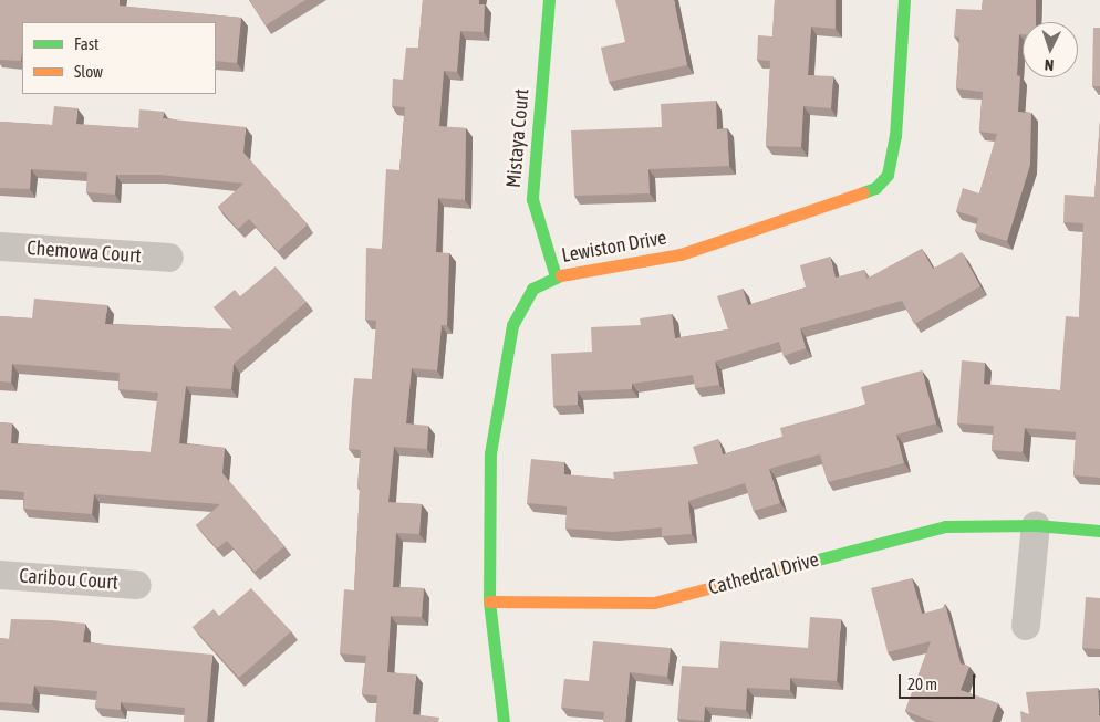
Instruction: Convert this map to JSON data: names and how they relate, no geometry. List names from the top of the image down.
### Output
{
  "streets": {
    "street": [
      "Mistaya Court",
      "Lewiston Drive",
      "Chemowa Court",
      "Cathedral Drive",
      "Caribou Court"
    ]
  },
  "crossings": [
    ["Mistaya Court", "Lewiston Drive"],
    ["Lewiston Drive", "Cathedral Drive"]
  ],
  "legend": ["Fast", "Slow"],
  "scale_bar": "20 m",
  "north": "bottom"
}
